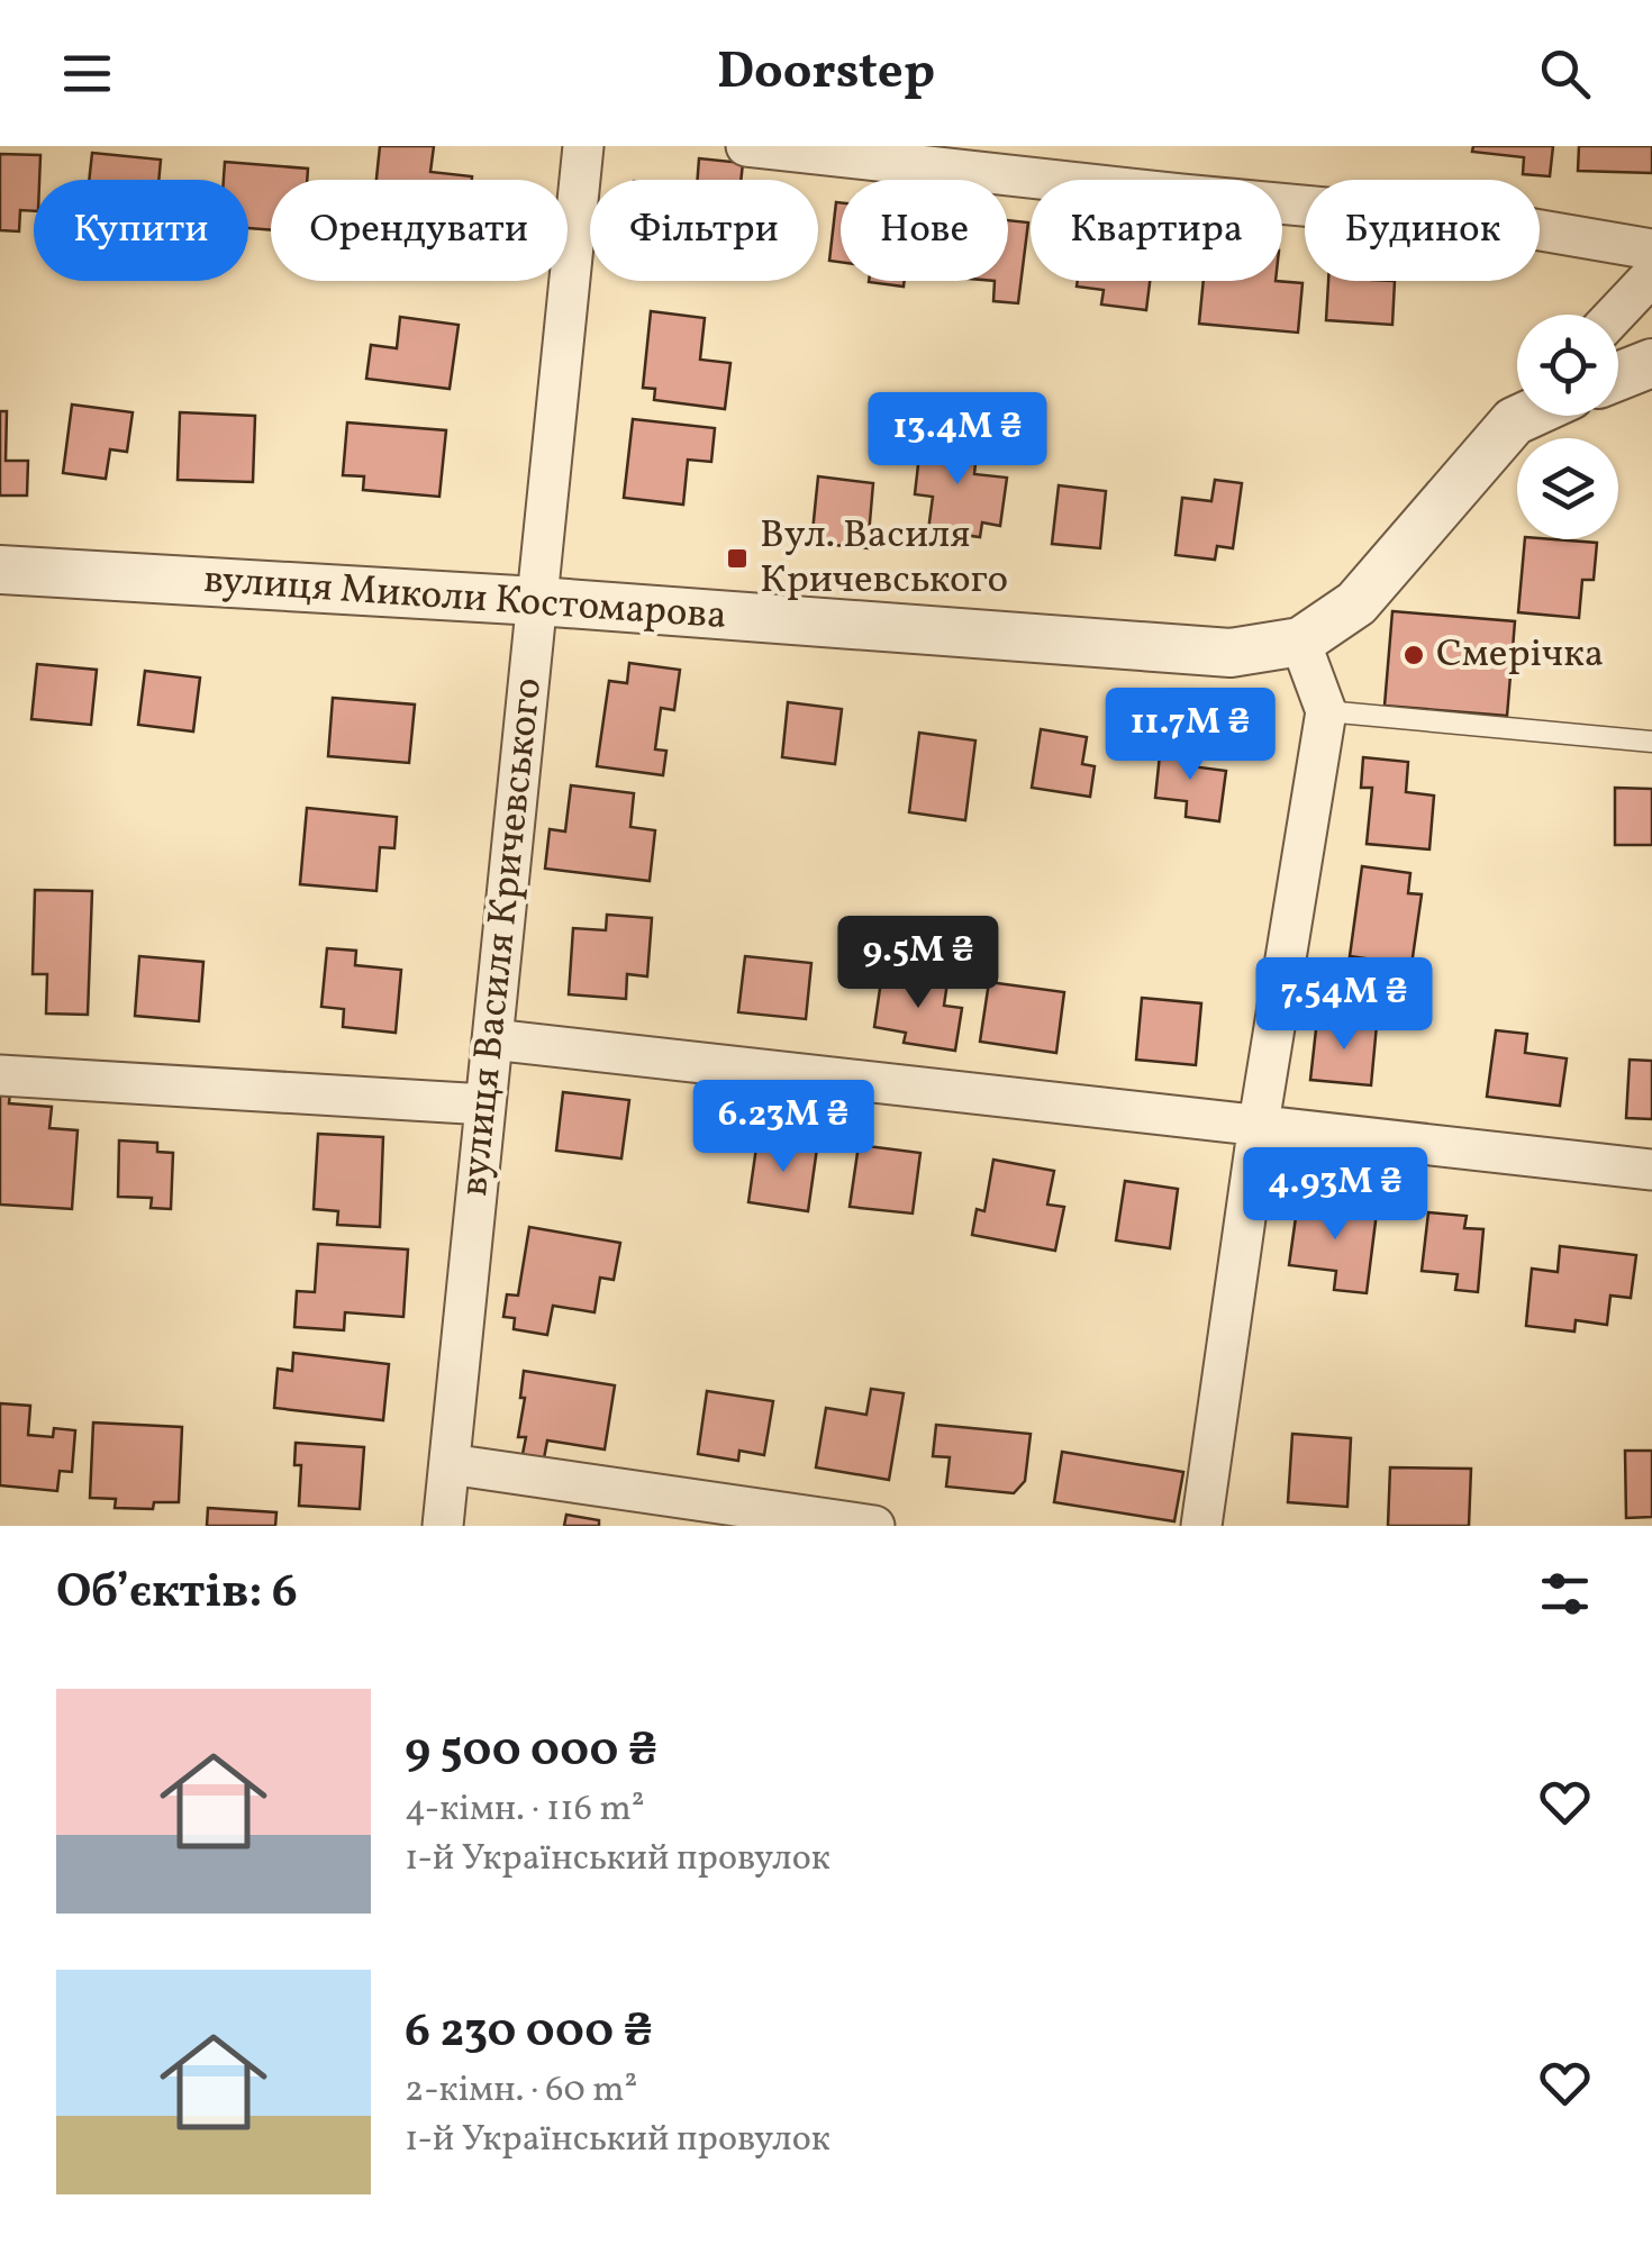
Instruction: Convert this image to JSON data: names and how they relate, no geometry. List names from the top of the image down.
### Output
{
  "streets": {
    "street": ["вулиця Миколи Костомарова", "вулиця Василя Кричевського"]
  },
  "crossings": [
    ["вулиця Миколи Костомарова", "вулиця Василя Кричевського"]
  ],
  "places": {
    "transit": ["Вул. Василя Кричевського"],
    "other": ["Смерічка"]
  },
  "page": {
    "header": "Doorstep",
    "chip": [
      "Купити",
      "Орендувати",
      "Фільтри",
      "Нове",
      "Квартира",
      "Будинок"
    ],
    "price": [
      "13.4M ₴",
      "11.7M ₴",
      "9.5M ₴",
      "7.54M ₴",
      "6.23M ₴",
      "4.93M ₴"
    ],
    "heading": "Об’єктів: 6",
    "list": [
      {
        "name": "9 500 000 ₴",
        "note": "4-кімн. · 116 m² · 1-й Український провулок"
      },
      {
        "name": "6 230 000 ₴",
        "note": "2-кімн. · 60 m² · 1-й Український провулок"
      }
    ]
  }
}
